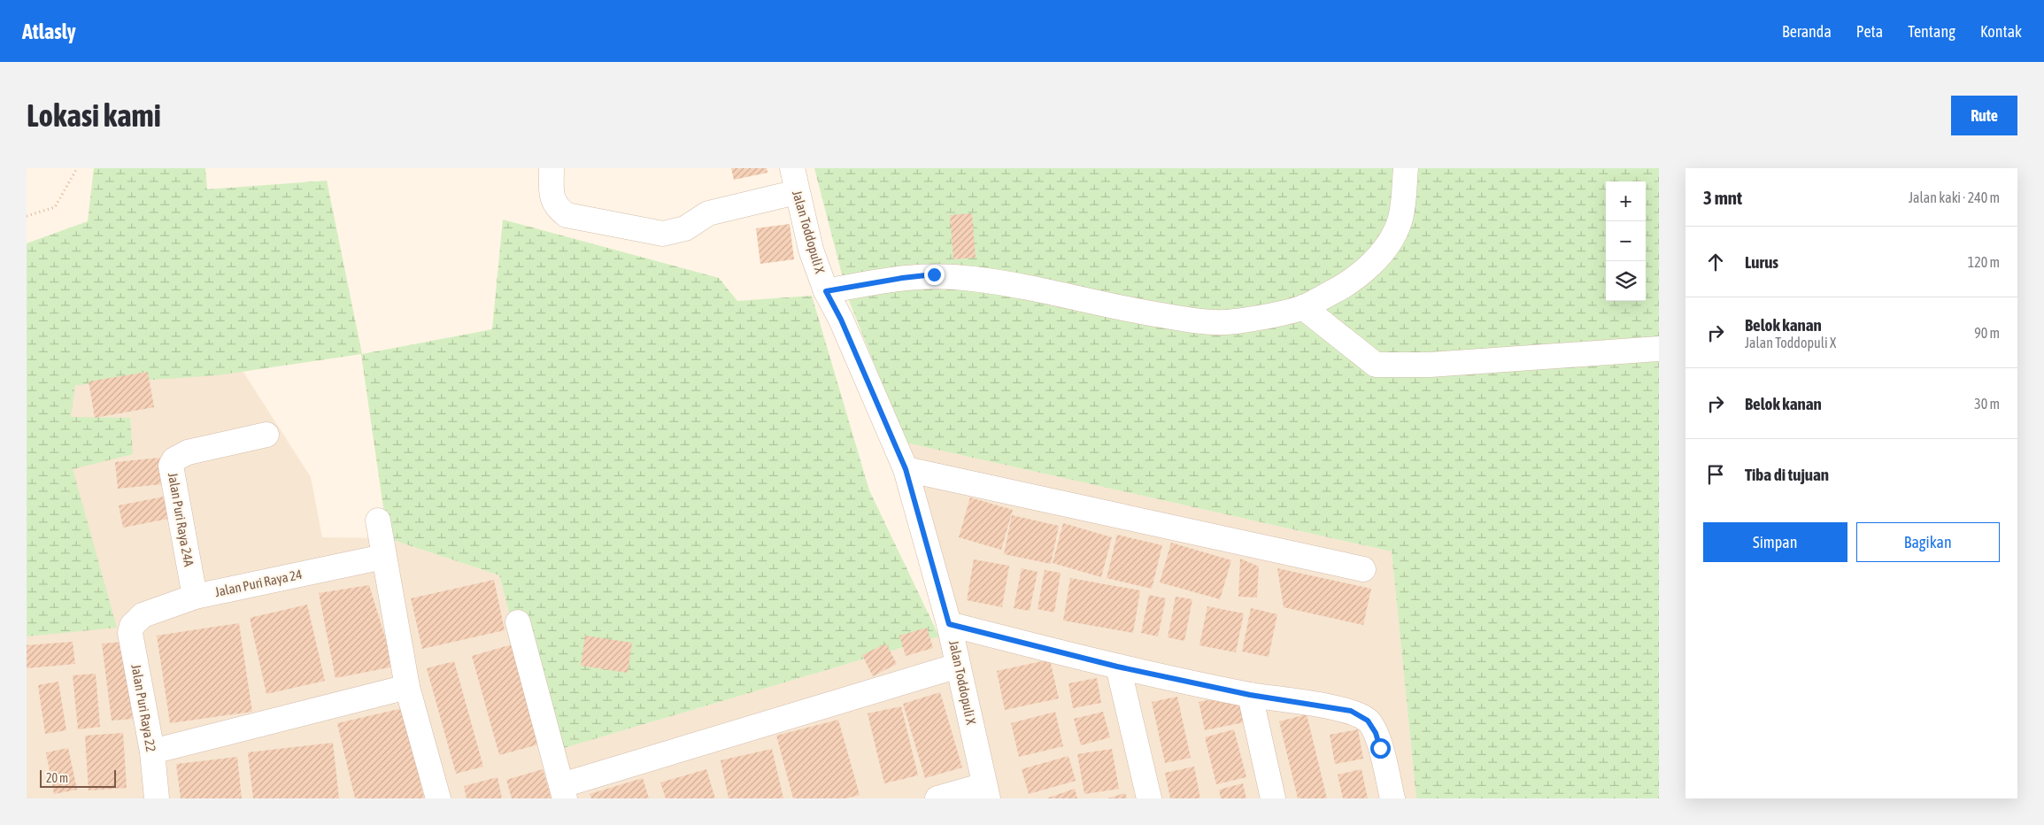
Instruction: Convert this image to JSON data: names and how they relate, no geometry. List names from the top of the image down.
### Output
{
  "streets": {
    "street": [
      "Jalan Toddopuli X",
      "Jalan Puri Raya 24A",
      "Jalan Puri Raya 24",
      "Jalan Puri Raya 22"
    ]
  },
  "crossings": [
    ["Jalan Puri Raya 24A", "Jalan Puri Raya 24"],
    ["Jalan Puri Raya 24", "Jalan Puri Raya 22"]
  ],
  "scale_bar": "20 m",
  "page": {
    "header": "Atlasly",
    "nav": [
      "Beranda",
      "Peta",
      "Tentang",
      "Kontak"
    ],
    "buttons": [
      "Rute",
      ["Simpan", "Bagikan"]
    ],
    "title": "Lokasi kami",
    "heading": ["3 mnt", "Jalan kaki · 240 m"],
    "map_buttons": ["+", "−"],
    "list": [
      ["Lurus", "120 m"],
      ["Belok kanan", "Jalan Toddopuli X", "90 m"],
      ["Belok kanan", "30 m"],
      "Tiba di tujuan"
    ],
    "scale": "20 m"
  }
}
